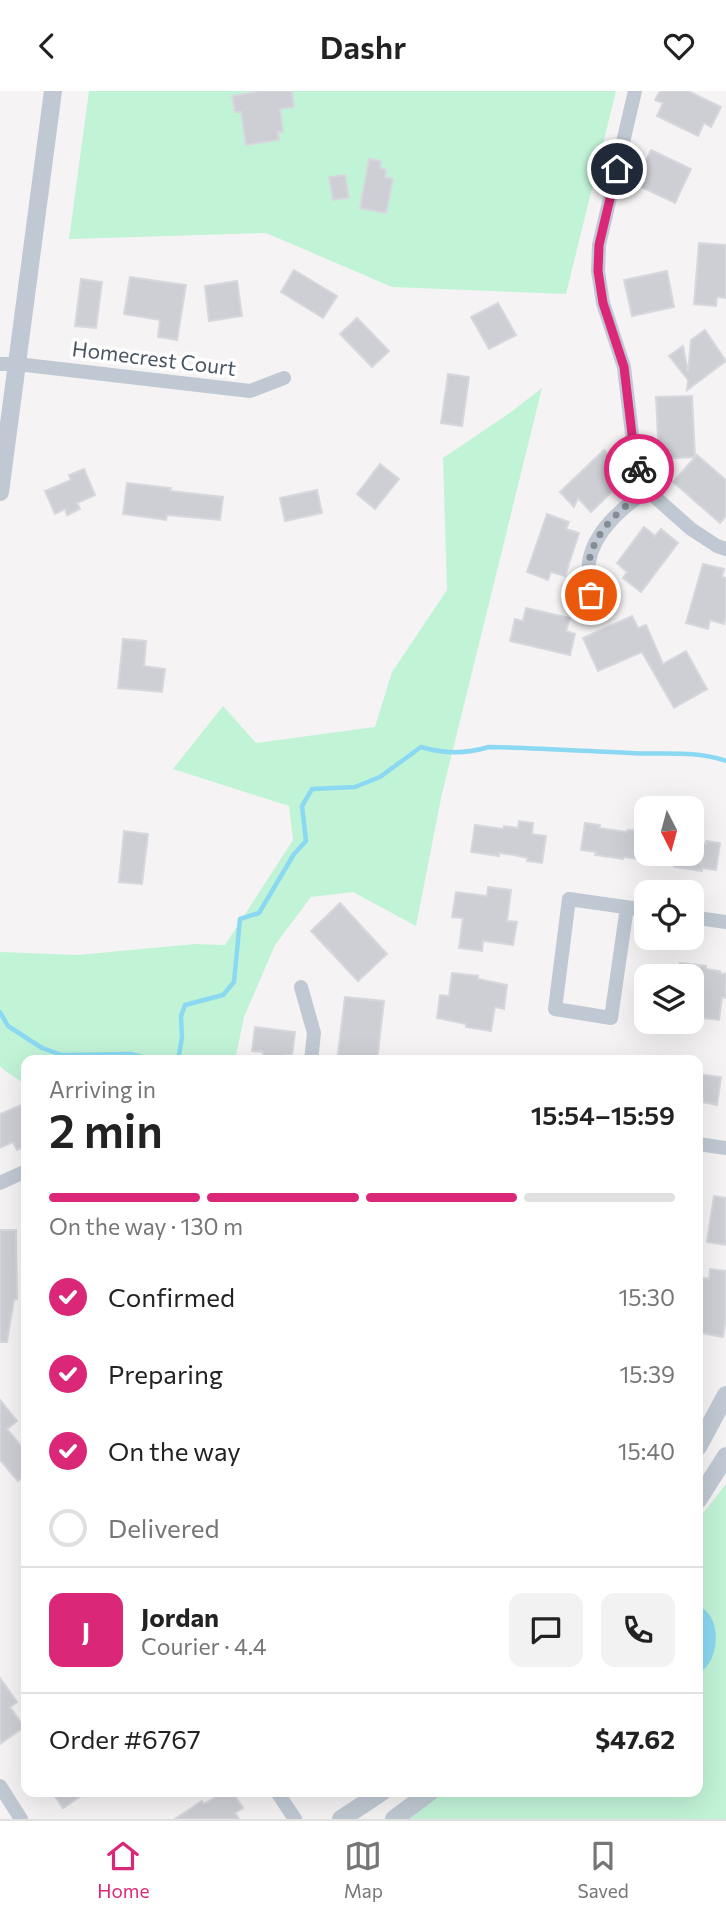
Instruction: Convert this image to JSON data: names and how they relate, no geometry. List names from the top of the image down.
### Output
{
  "streets": {
    "street": ["Homecrest Court"]
  },
  "north": "bottom",
  "page": {
    "header": "Dashr",
    "heading": ["2 min", "Arriving in", "15:54–15:59"],
    "panel": [
      "Jordan",
      "Courier · 4.4",
      "Order #6767",
      "$47.62"
    ],
    "bar": "On the way · 130 m",
    "list": [
      ["Confirmed", "15:30"],
      ["Preparing", "15:39"],
      ["On the way", "15:40"],
      "Delivered"
    ],
    "round": "J",
    "tabs": ["Home", "Map", "Saved"]
  }
}
